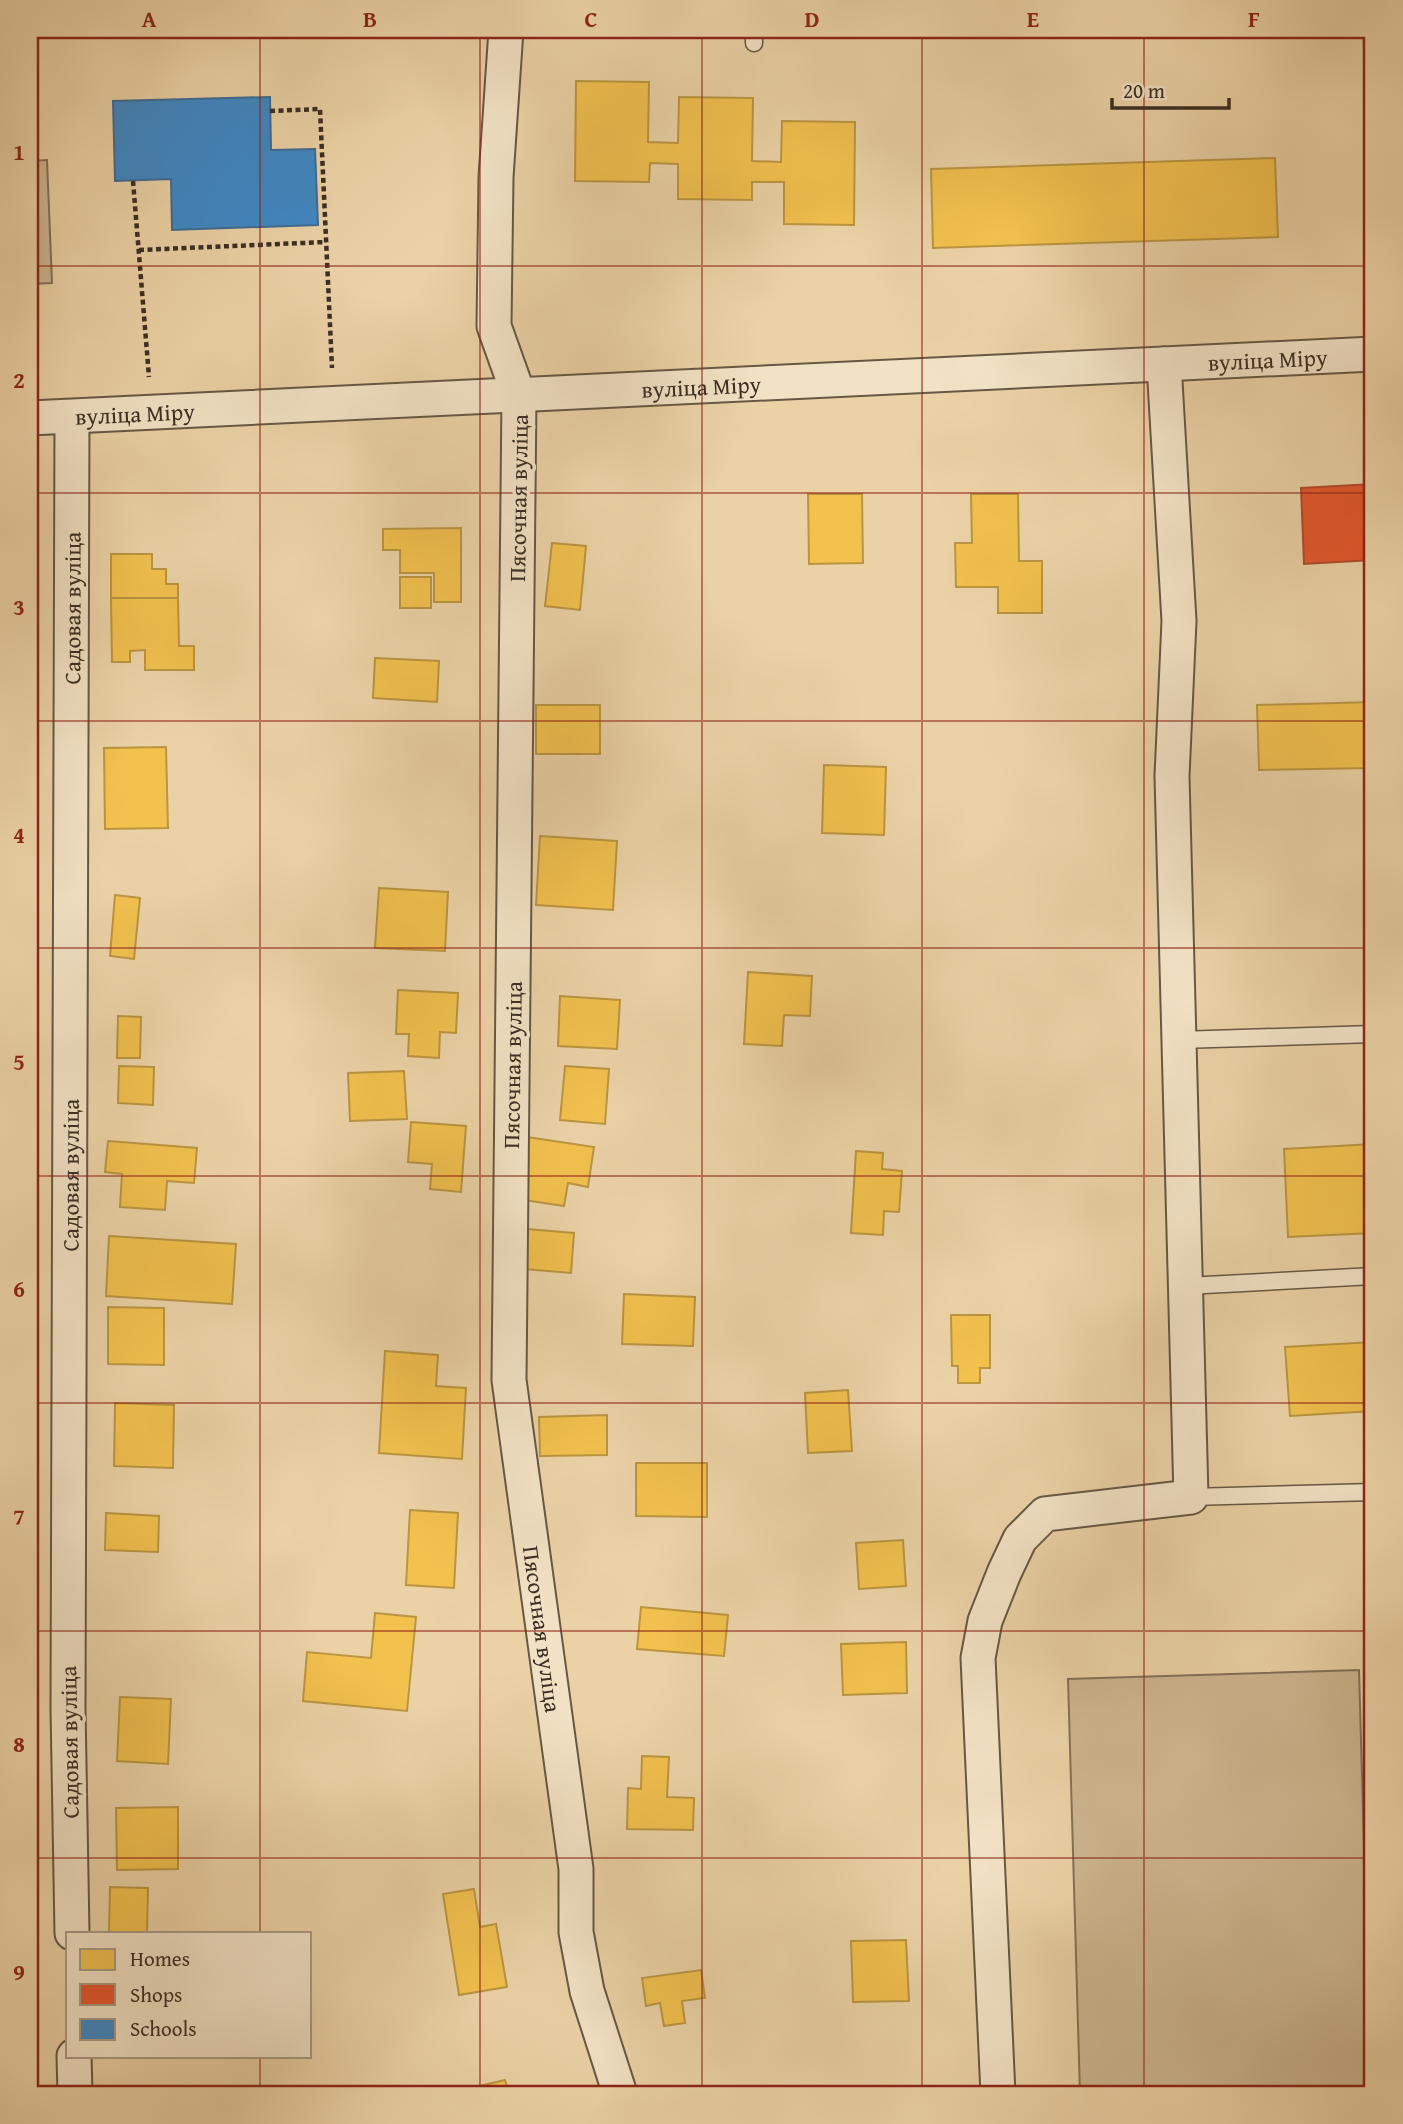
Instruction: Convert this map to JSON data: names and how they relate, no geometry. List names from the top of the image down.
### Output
{
  "streets": {
    "street": ["вуліца Міру", "Пясочная вуліца", "Садовая вуліца"]
  },
  "crossings": [
    ["вуліца Міру", "Пясочная вуліца"],
    ["вуліца Міру", "Садовая вуліца"]
  ],
  "legend": ["Homes", "Shops", "Schools"],
  "scale_bar": "20 m",
  "grid": {
    "columns": [
      "A",
      "B",
      "C",
      "D",
      "E",
      "F"
    ],
    "rows": [
      "1",
      "2",
      "3",
      "4",
      "5",
      "6",
      "7",
      "8",
      "9"
    ]
  }
}
